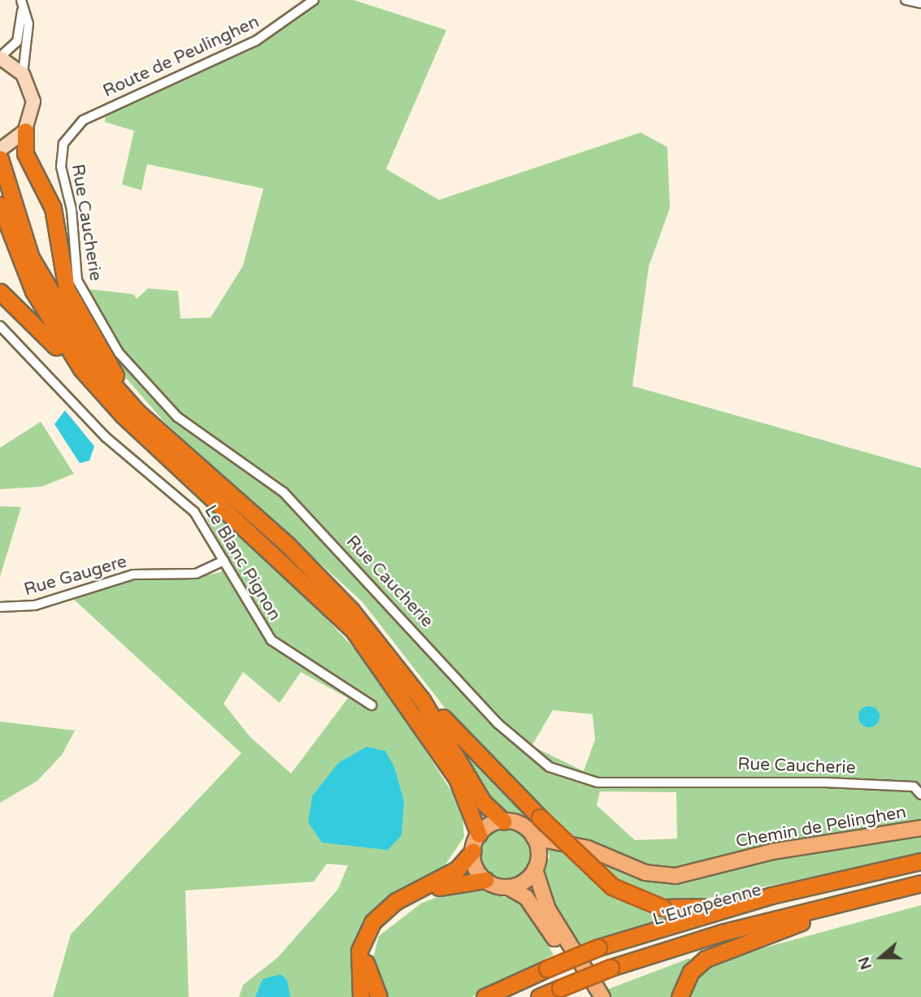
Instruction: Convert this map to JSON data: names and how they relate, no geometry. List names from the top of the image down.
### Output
{
  "streets": {
    "highway": ["L'Européenne"],
    "main road": ["Chemin de Pelinghen"],
    "street": [
      "Route de Peulinghen",
      "Rue Caucherie",
      "Le Blanc Pignon",
      "Rue Gaugere"
    ]
  },
  "crossings": [
    ["Route de Peulinghen", "Rue Caucherie"],
    ["Rue Caucherie", "Chemin de Pelinghen"],
    ["Le Blanc Pignon", "Rue Gaugere"]
  ],
  "north": "left"
}
